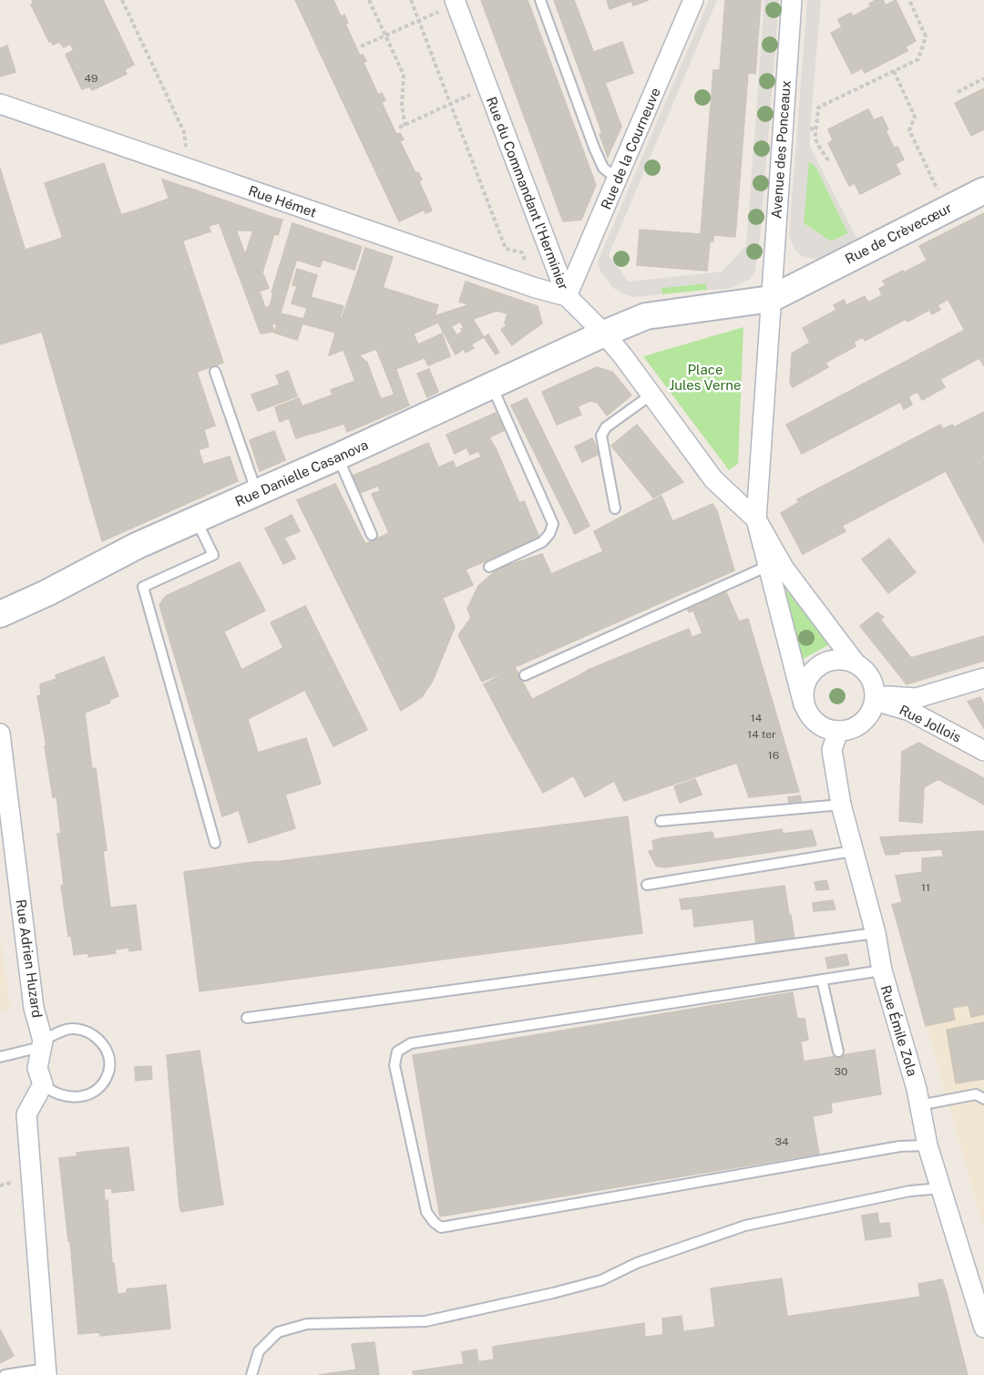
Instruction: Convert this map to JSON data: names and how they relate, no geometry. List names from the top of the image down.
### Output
{
  "streets": {
    "main road": ["Rue de Crèvecœur", "Rue Danielle Casanova"],
    "street": [
      "Rue de la Courneuve",
      "Avenue des Ponceaux",
      "Rue du Commandant l'Herminier",
      "Rue Hémet",
      "Rue Jollois",
      "Rue Adrien Huzard",
      "Rue Émile Zola"
    ]
  },
  "crossings": [
    ["Rue de la Courneuve", "Rue du Commandant l'Herminier"],
    ["Rue de la Courneuve", "Rue Hémet"],
    ["Avenue des Ponceaux", "Rue du Commandant l'Herminier"],
    ["Avenue des Ponceaux", "Rue de Crèvecœur"],
    ["Avenue des Ponceaux", "Rue Danielle Casanova"],
    ["Rue du Commandant l'Herminier", "Rue Hémet"],
    ["Rue du Commandant l'Herminier", "Rue Danielle Casanova"],
    ["Rue du Commandant l'Herminier", "Rue Jollois"],
    ["Rue du Commandant l'Herminier", "Rue Émile Zola"],
    ["Rue de Crèvecœur", "Rue Danielle Casanova"],
    ["Rue Jollois", "Rue Émile Zola"]
  ],
  "parks": ["Place Jules Verne"],
  "house_numbers": [
    "49",
    "14",
    "14 ter",
    "16",
    "11",
    "30",
    "34"
  ]
}
